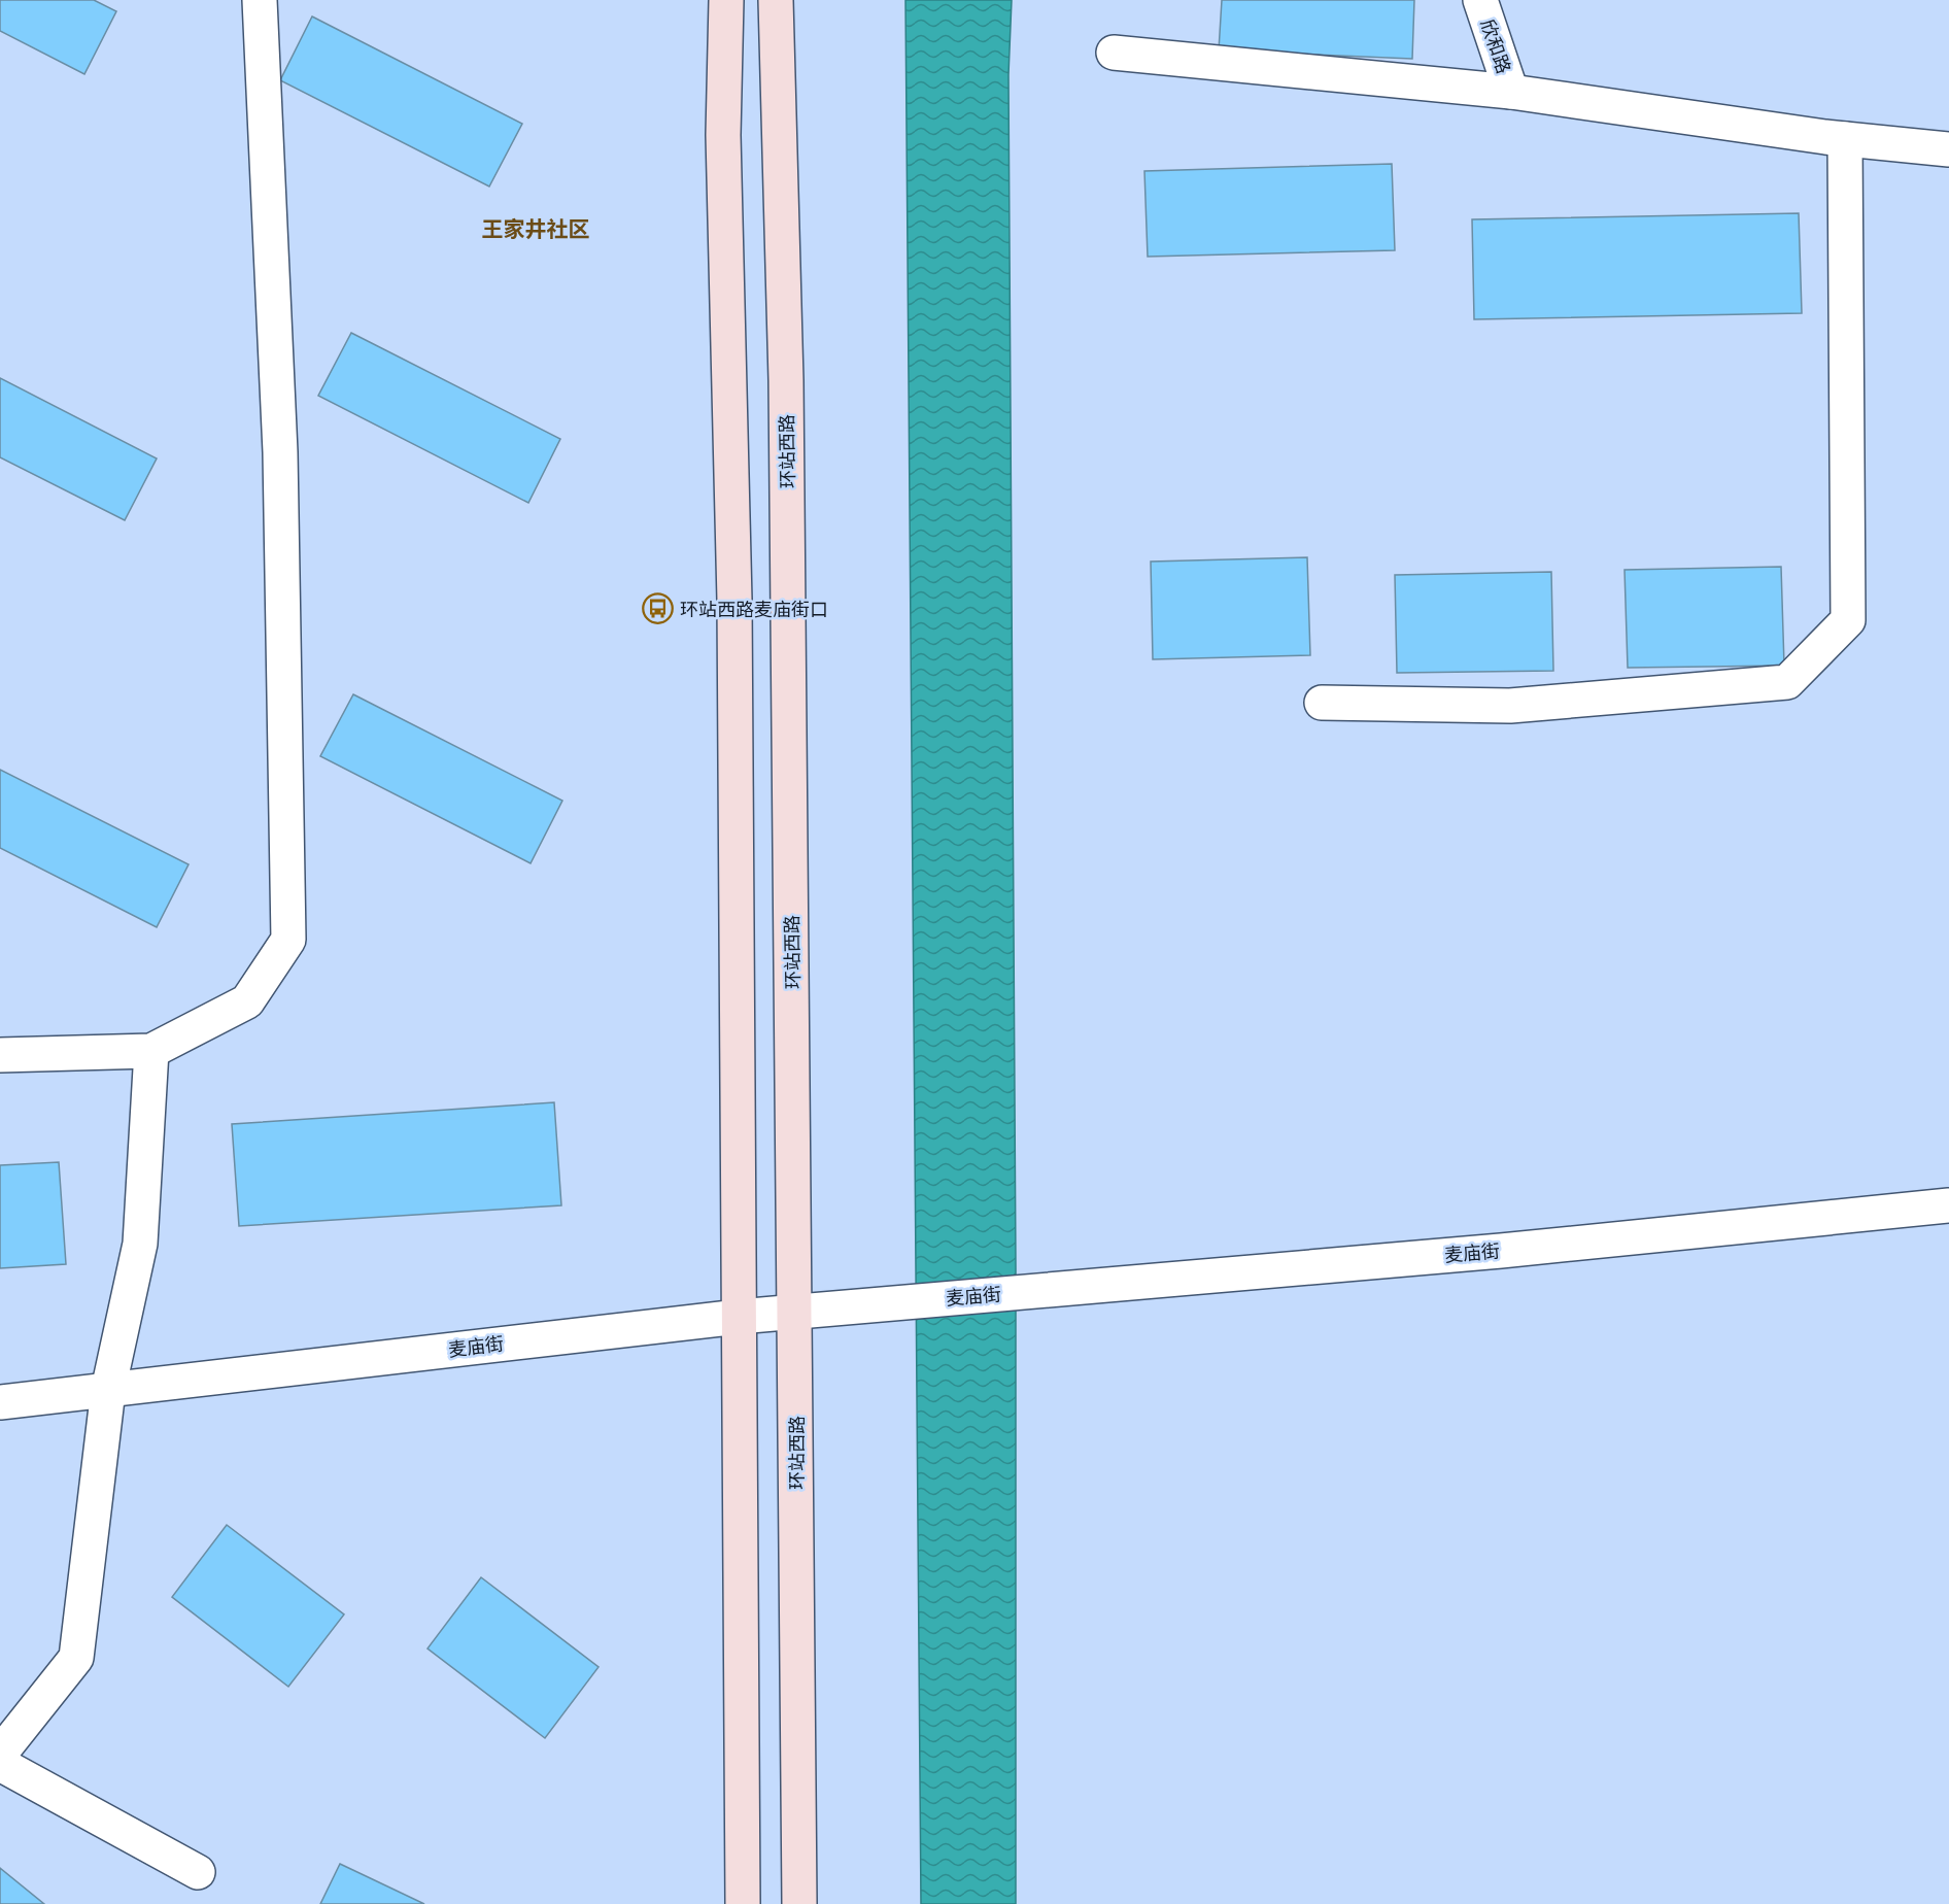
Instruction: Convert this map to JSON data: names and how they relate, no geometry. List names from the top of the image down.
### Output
{
  "streets": {
    "main road": ["环站西路"],
    "street": ["欣和路", "麦庙街"]
  },
  "crossings": [
    ["环站西路", "麦庙街"]
  ],
  "districts": ["王家井社区"],
  "places": {
    "bus stop": ["环站西路麦庙街口"]
  }
}
